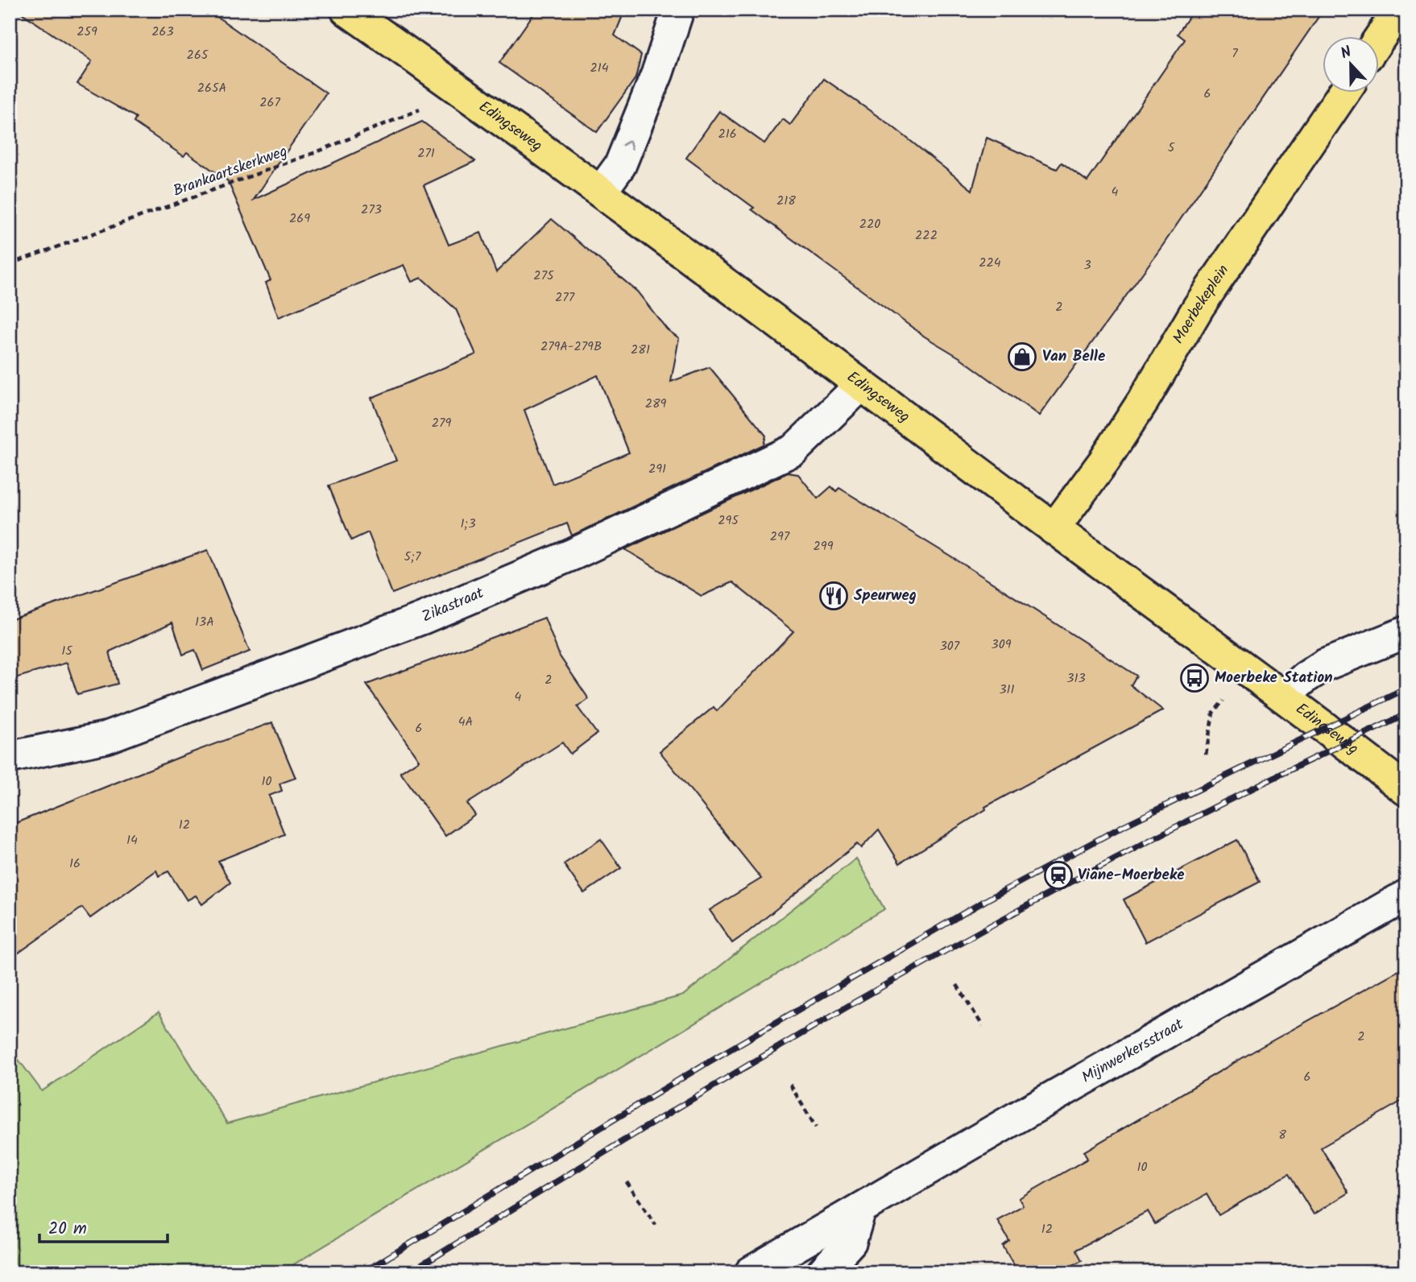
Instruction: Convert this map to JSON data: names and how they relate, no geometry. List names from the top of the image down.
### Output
{
  "streets": {
    "main road": ["Edingseweg", "Moerbekeplein"],
    "street": ["Zikastraat", "Mijnwerkersstraat"],
    "path": ["Brankaartskerkweg"]
  },
  "crossings": [
    ["Edingseweg", "Brankaartskerkweg"],
    ["Edingseweg", "Moerbekeplein"],
    ["Edingseweg", "Zikastraat"]
  ],
  "places": {
    "shop": ["Van Belle"],
    "restaurant": ["Speurweg"],
    "bus stop": ["Moerbeke Station"],
    "station": ["Viane-Moerbeke"]
  },
  "house_numbers": [
    "259",
    "263",
    "7",
    "265",
    "214",
    "265A",
    "6",
    "267",
    "216",
    "5",
    "271",
    "4",
    "218",
    "273",
    "269",
    "220",
    "222",
    "224",
    "3",
    "275",
    "277",
    "2",
    "279A-279B",
    "281",
    "289",
    "279",
    "291",
    "295",
    "1;3",
    "297",
    "299",
    "5;7",
    "13A",
    "309",
    "307",
    "15",
    "313",
    "2",
    "311",
    "4",
    "4A",
    "6",
    "10",
    "12",
    "14",
    "16",
    "2",
    "6",
    "8",
    "10",
    "12"
  ],
  "scale_bar": "20 m",
  "north": "top"
}
